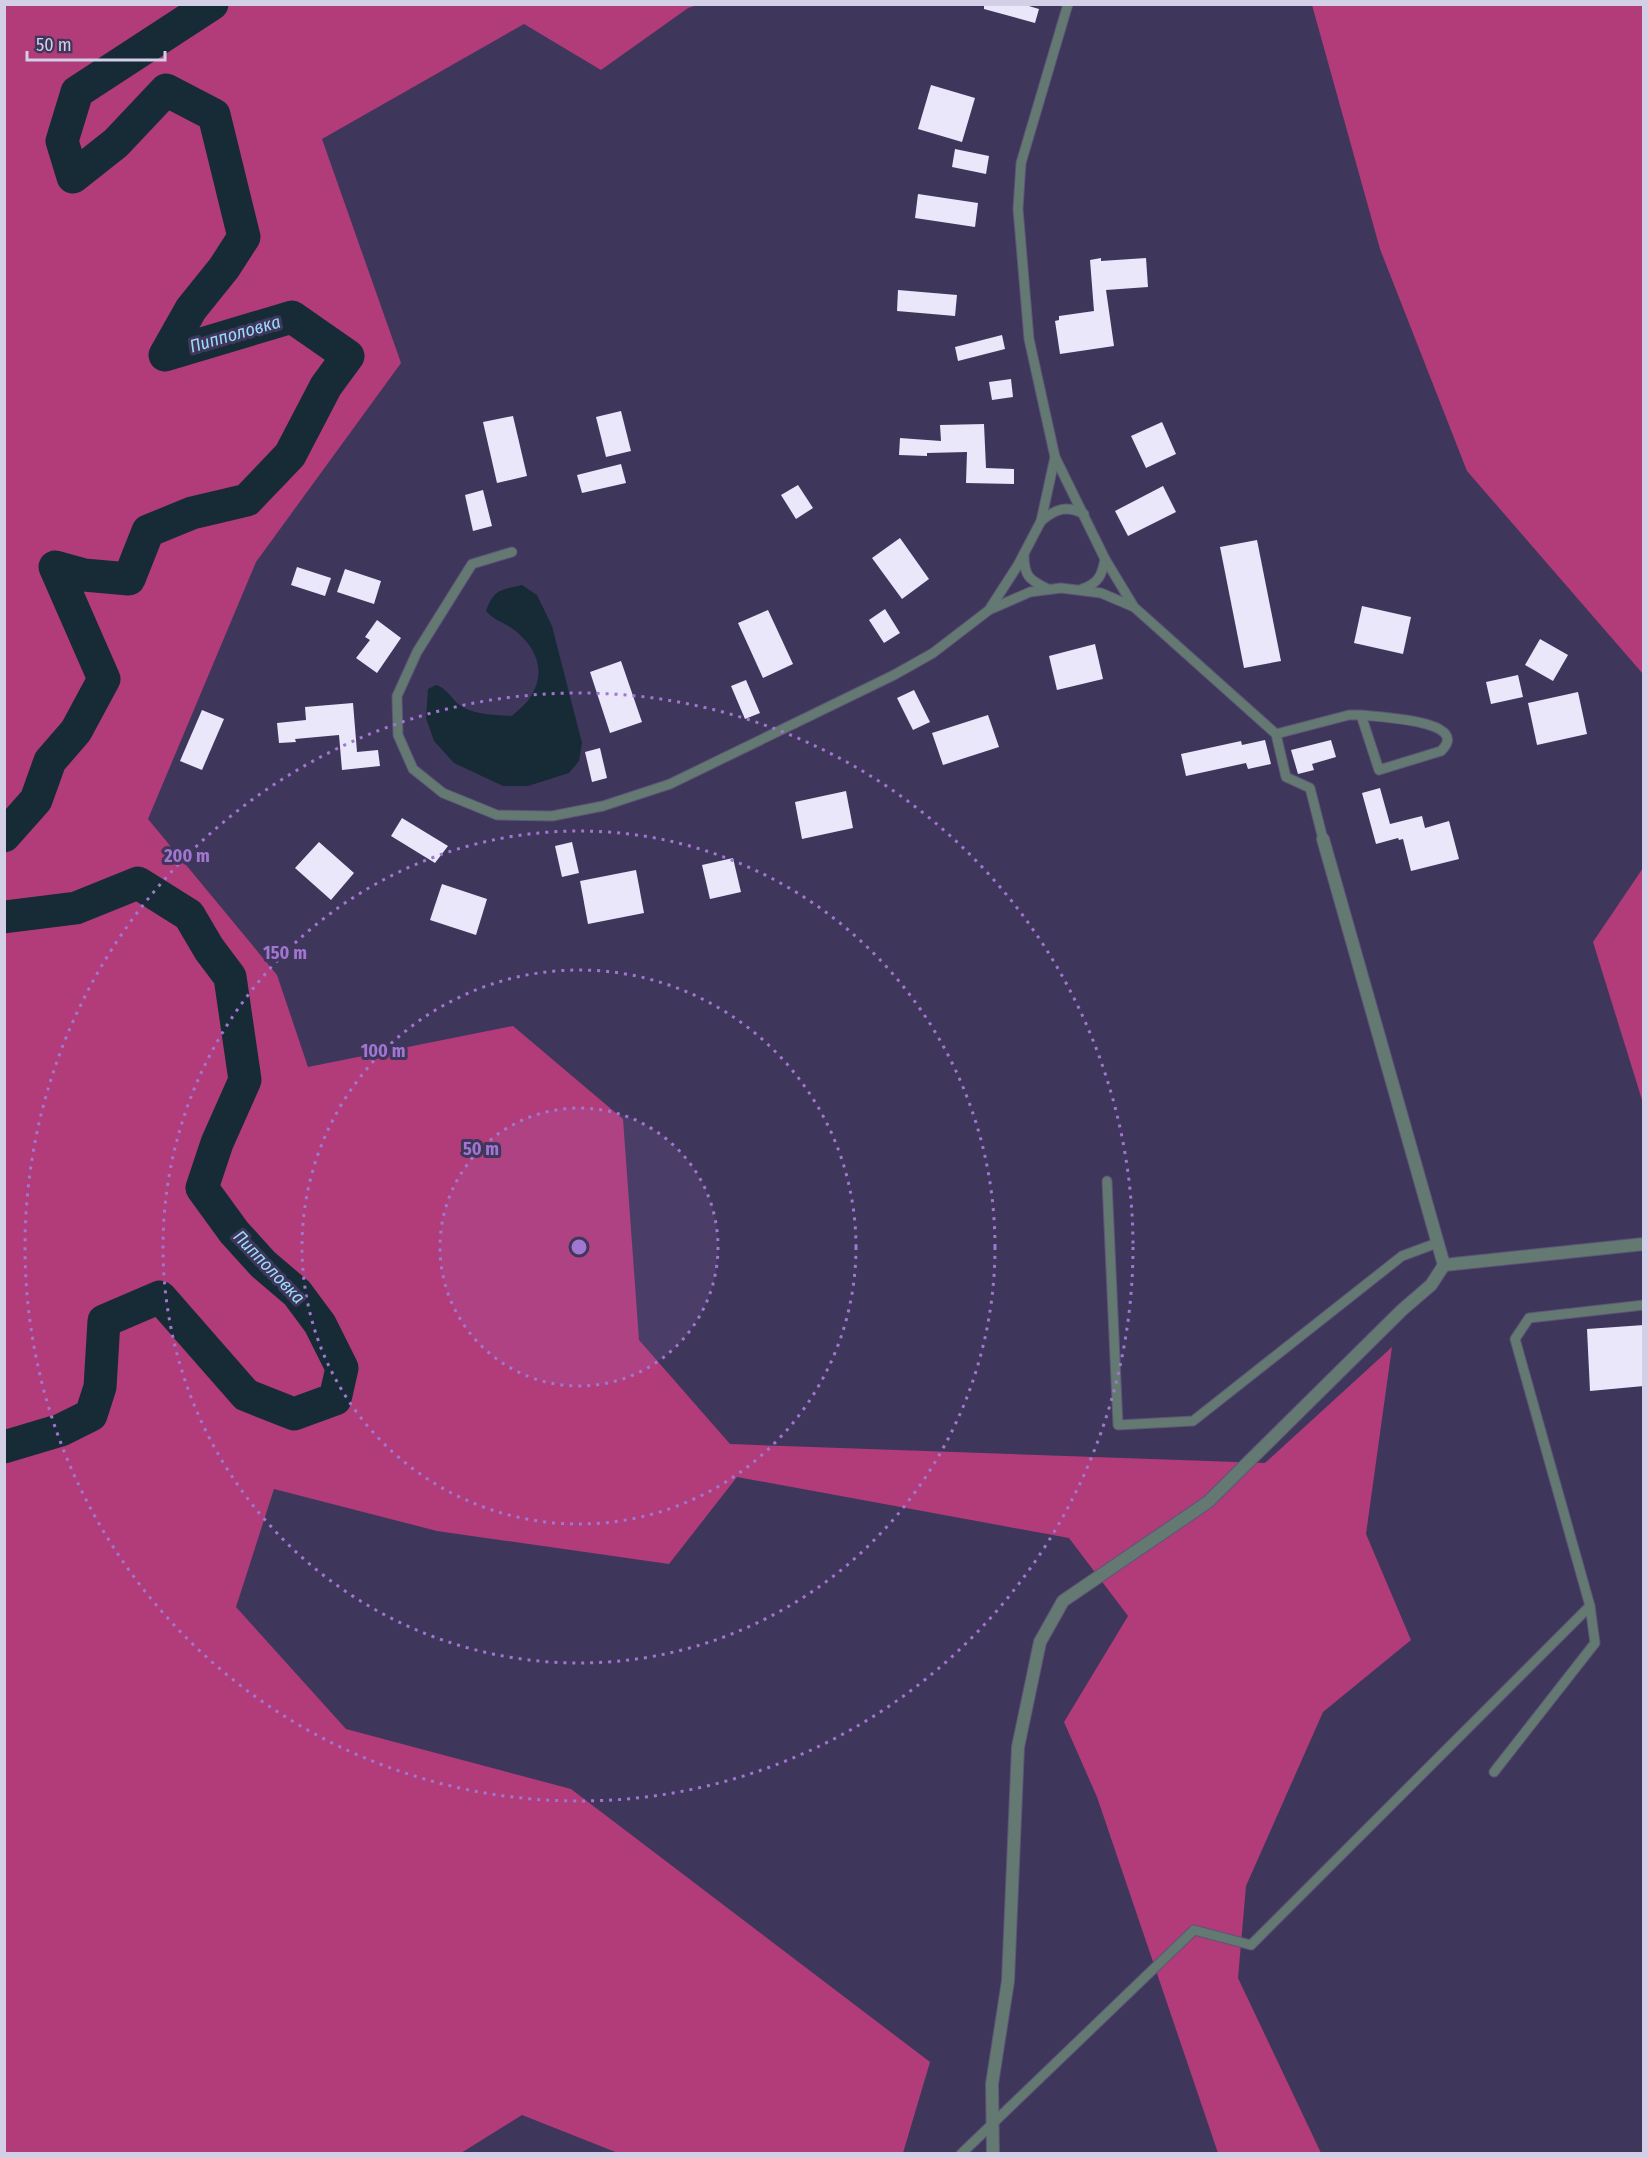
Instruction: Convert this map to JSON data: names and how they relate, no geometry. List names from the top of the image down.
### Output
{
  "water": ["Пипполовка"],
  "scale_bar": "50 m",
  "rings": [
    "200 m",
    "150 m",
    "100 m",
    "50 m"
  ]
}
